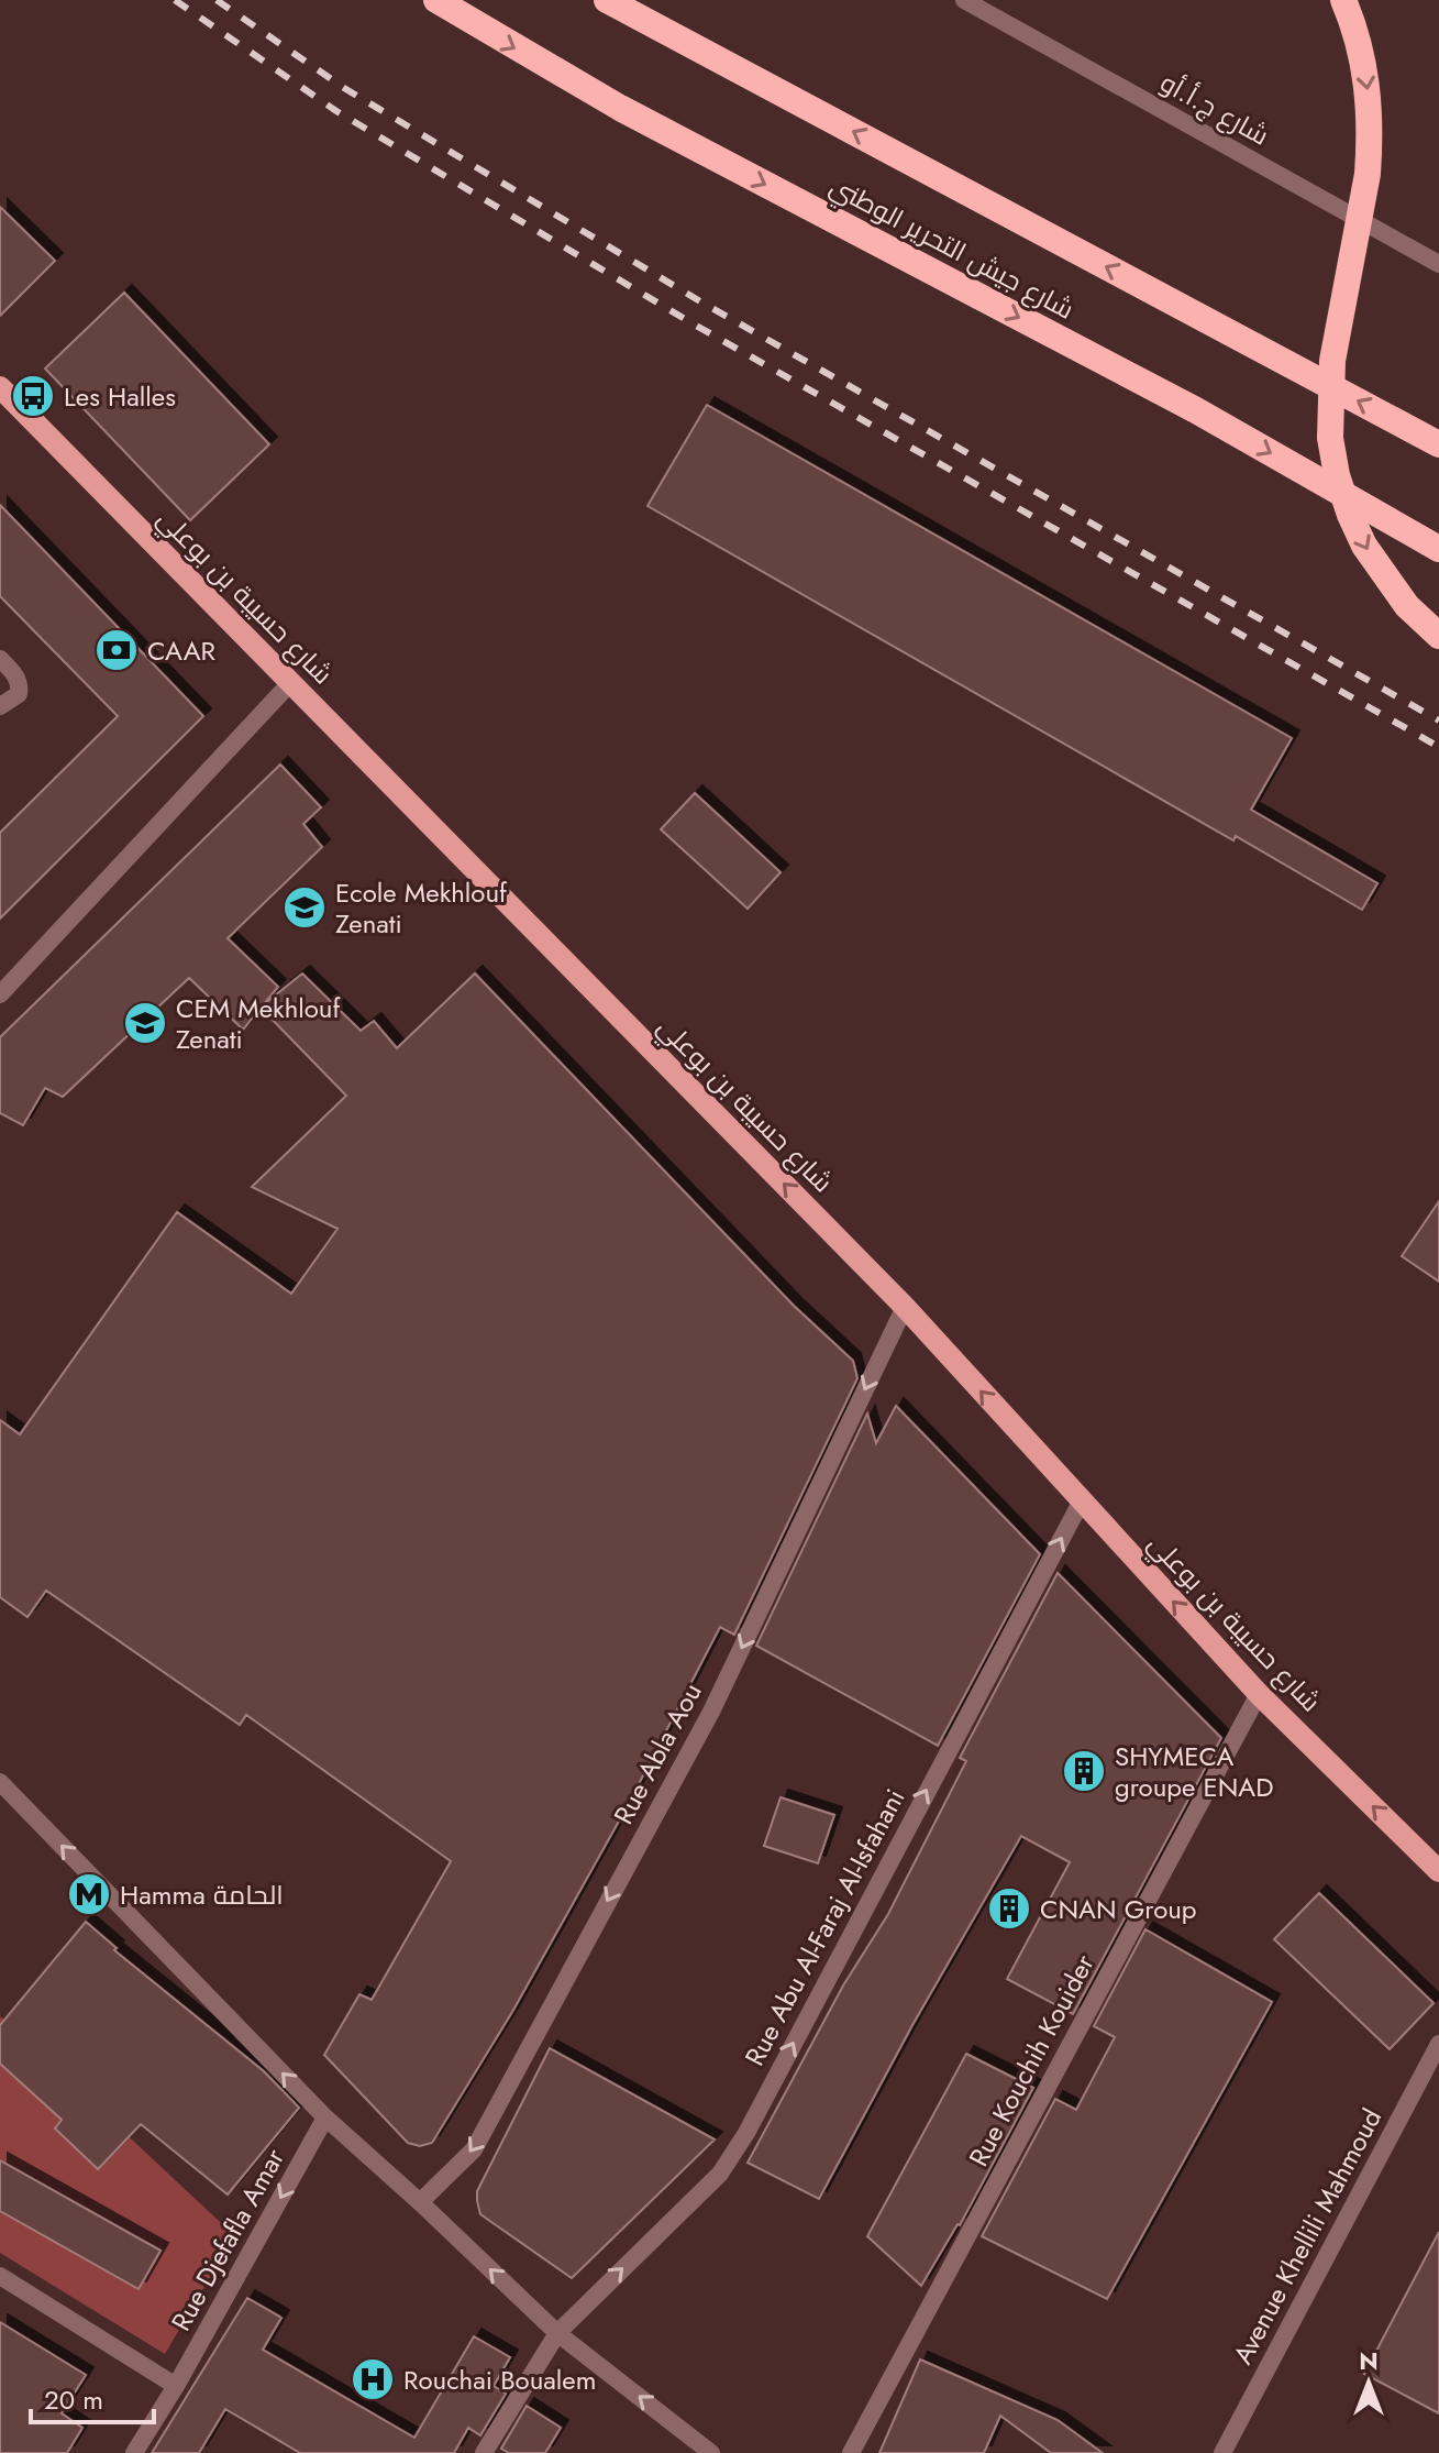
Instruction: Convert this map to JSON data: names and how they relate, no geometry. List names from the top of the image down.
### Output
{
  "streets": {
    "highway": ["شارع جيش التحرير الوطني"],
    "main road": ["شارع حسيبة بن بوعلي"],
    "street": [
      "شارع ج.أ.أو",
      "Rue Abla Aou",
      "Rue Abu Al-Faraj Al-Isfahani",
      "Rue Kouchih Kouider",
      "Avenue Khellili Mahmoud",
      "Rue Djefafla Amar"
    ]
  },
  "crossings": [
    ["شارع حسيبة بن بوعلي", "Rue Abla Aou"],
    ["شارع حسيبة بن بوعلي", "Rue Abu Al-Faraj Al-Isfahani"],
    ["شارع حسيبة بن بوعلي", "Rue Kouchih Kouider"]
  ],
  "one_way": [
    "شارع حسيبة بن بوعلي",
    "Rue Abla Aou",
    "Rue Abu Al-Faraj Al-Isfahani",
    "Rue Djefafla Amar"
  ],
  "places": {
    "bus stop": ["Les Halles"],
    "bank": ["CAAR"],
    "school or university": ["Ecole Mekhlouf Zenati", "CEM Mekhlouf Zenati"],
    "building": ["SHYMECA groupe ENAD", "CNAN Group"],
    "metro station": ["Hamma الحامة"],
    "hospital": ["Rouchai Boualem"]
  },
  "scale_bar": "20 m",
  "north": "top"
}
